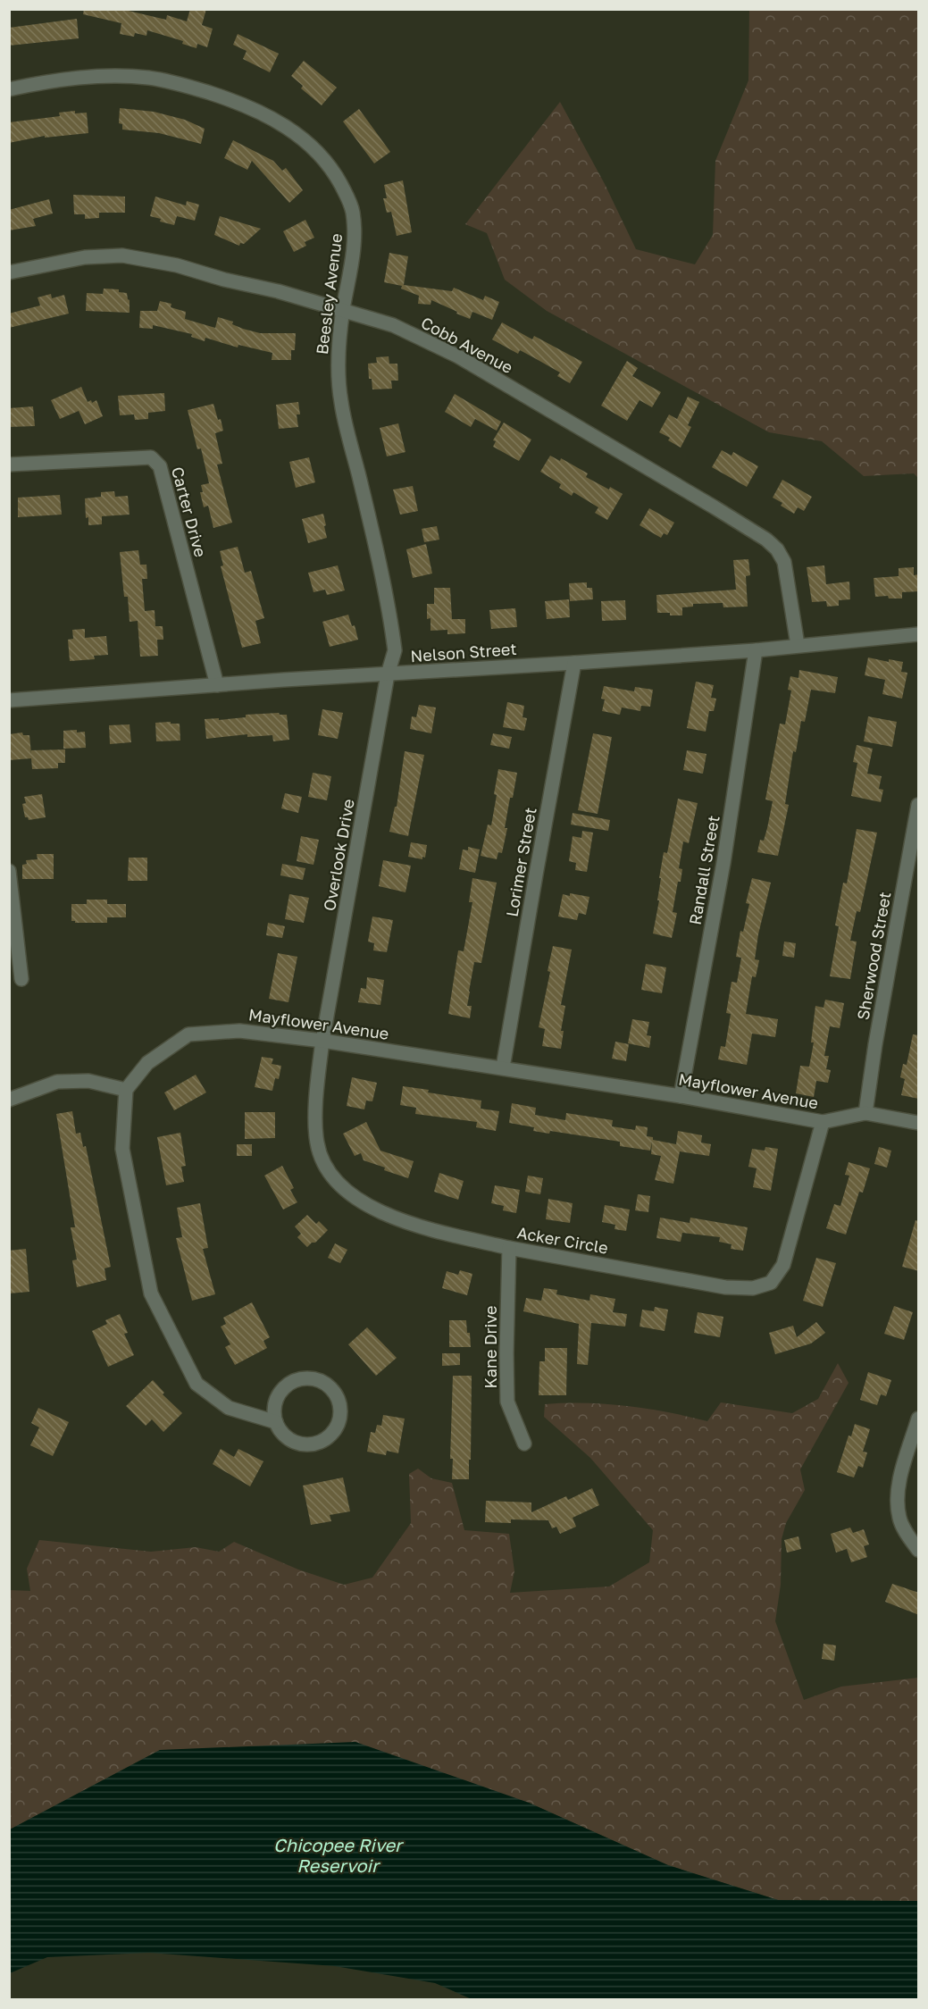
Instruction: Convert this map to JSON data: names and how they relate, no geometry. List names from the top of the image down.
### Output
{
  "streets": {
    "street": [
      "Beesley Avenue",
      "Cobb Avenue",
      "Carter Drive",
      "Nelson Street",
      "Overlook Drive",
      "Lorimer Street",
      "Randall Street",
      "Sherwood Street",
      "Mayflower Avenue",
      "Acker Circle",
      "Kane Drive"
    ]
  },
  "crossings": [
    ["Beesley Avenue", "Cobb Avenue"],
    ["Beesley Avenue", "Nelson Street"],
    ["Beesley Avenue", "Overlook Drive"],
    ["Cobb Avenue", "Nelson Street"],
    ["Carter Drive", "Nelson Street"],
    ["Nelson Street", "Overlook Drive"],
    ["Nelson Street", "Lorimer Street"],
    ["Nelson Street", "Randall Street"],
    ["Overlook Drive", "Mayflower Avenue"],
    ["Overlook Drive", "Acker Circle"],
    ["Lorimer Street", "Mayflower Avenue"],
    ["Randall Street", "Mayflower Avenue"],
    ["Sherwood Street", "Mayflower Avenue"],
    ["Mayflower Avenue", "Acker Circle"],
    ["Acker Circle", "Kane Drive"]
  ],
  "water": ["Chicopee River Reservoir"]
}
